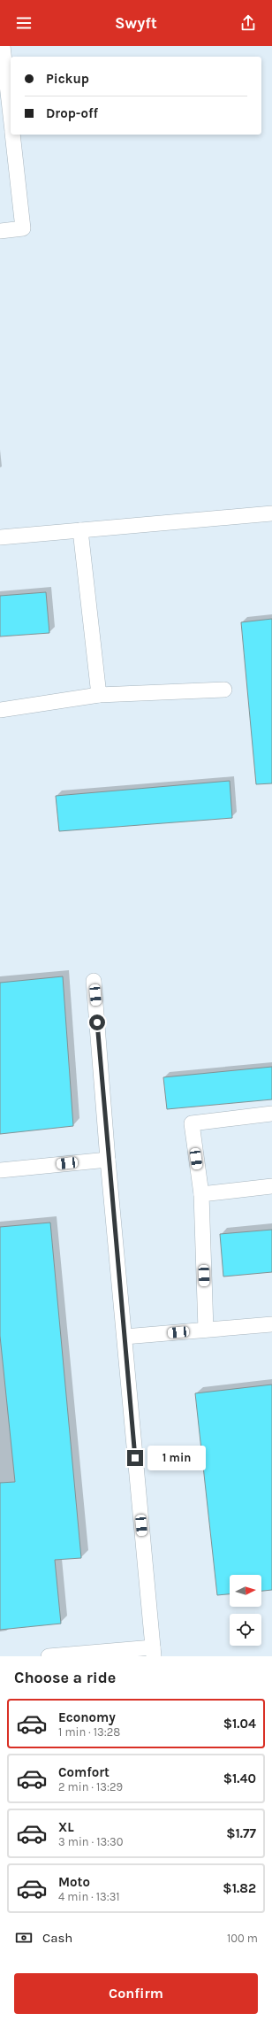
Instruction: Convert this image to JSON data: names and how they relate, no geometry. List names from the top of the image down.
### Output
{
  "north": "right",
  "page": {
    "header": "Swyft",
    "banner": ["Pickup", "Drop-off"],
    "bubble": "1 min",
    "heading": "Choose a ride",
    "list": [
      {
        "name": "Economy",
        "note": "1 min · 13:28",
        "value": "$1.04"
      },
      {
        "name": "Comfort",
        "note": "2 min · 13:29",
        "value": "$1.40"
      },
      {
        "name": "XL",
        "note": "3 min · 13:30",
        "value": "$1.77"
      },
      {
        "name": "Moto",
        "note": "4 min · 13:31",
        "value": "$1.82"
      }
    ],
    "pay": ["Cash", "100 m"],
    "buttons": "Confirm"
  }
}
